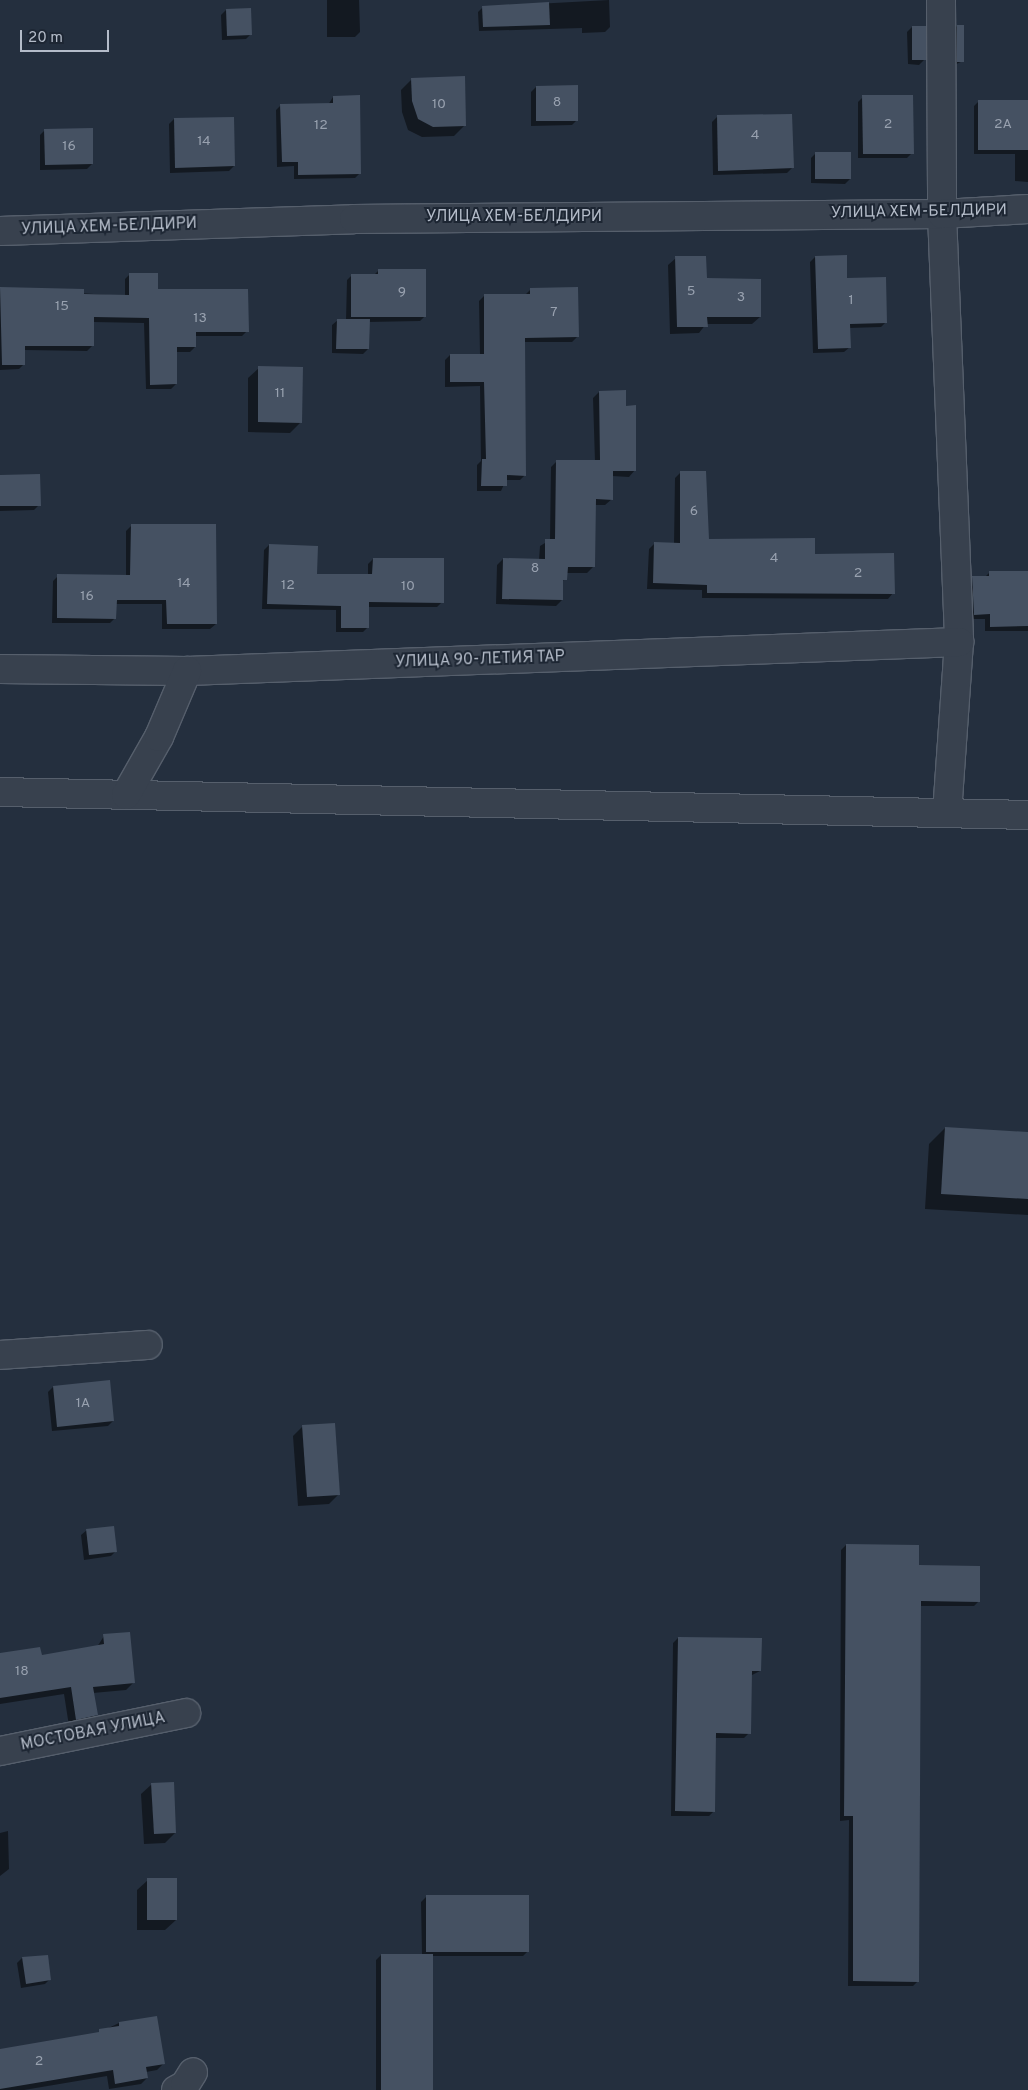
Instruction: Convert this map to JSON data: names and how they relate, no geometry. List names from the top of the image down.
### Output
{
  "streets": {
    "street": ["УЛИЦА ХЕМ-БЕЛДИРИ", "УЛИЦА 90-ЛЕТИЯ ТАР", "МОСТОВАЯ УЛИЦА"]
  },
  "house_numbers": [
    "8",
    "10",
    "2",
    "2А",
    "12",
    "4",
    "14",
    "16",
    "5",
    "9",
    "3",
    "1",
    "15",
    "7",
    "13",
    "11",
    "6",
    "4",
    "8",
    "2",
    "14",
    "12",
    "10",
    "16",
    "1А",
    "18",
    "2"
  ],
  "scale_bar": "20 m"
}
